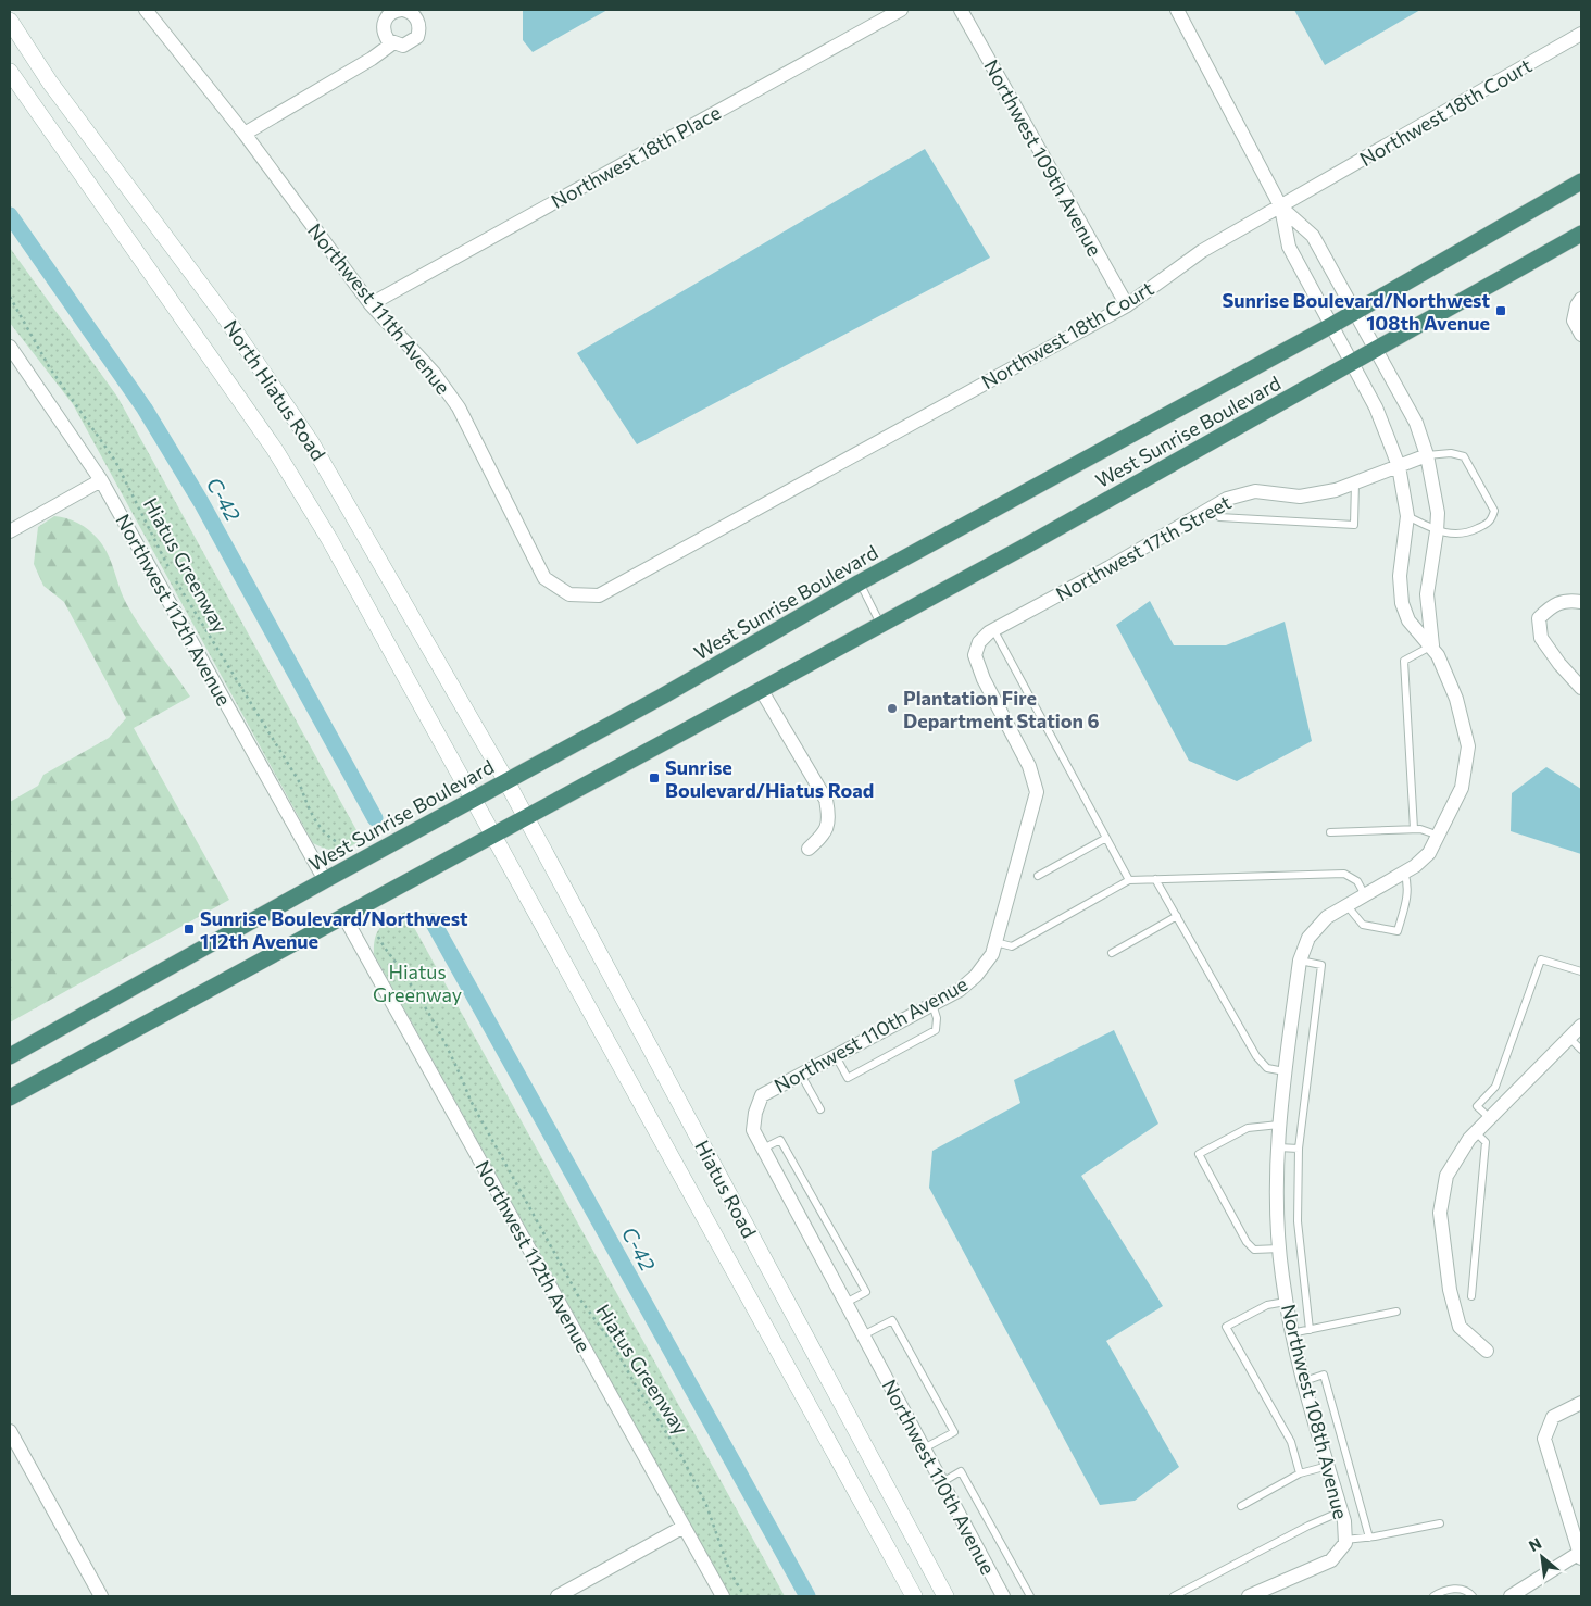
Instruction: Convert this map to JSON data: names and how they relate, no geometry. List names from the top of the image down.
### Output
{
  "streets": {
    "highway": ["West Sunrise Boulevard"],
    "main road": ["North Hiatus Road", "Hiatus Road"],
    "street": [
      "Northwest 18th Court",
      "Northwest 18th Place",
      "Northwest 109th Avenue",
      "Northwest 111th Avenue",
      "Northwest 17th Street",
      "Northwest 112th Avenue",
      "Northwest 110th Avenue",
      "Northwest 108th Avenue"
    ],
    "path": ["Hiatus Greenway"]
  },
  "crossings": [
    ["Northwest 18th Court", "Northwest 109th Avenue"],
    ["Northwest 18th Court", "Northwest 111th Avenue"],
    ["Northwest 18th Court", "Northwest 108th Avenue"],
    ["Northwest 18th Place", "Northwest 111th Avenue"],
    ["North Hiatus Road", "West Sunrise Boulevard"],
    ["North Hiatus Road", "Hiatus Road"],
    ["West Sunrise Boulevard", "Northwest 112th Avenue"],
    ["West Sunrise Boulevard", "Hiatus Road"],
    ["West Sunrise Boulevard", "Northwest 108th Avenue"],
    ["Northwest 17th Street", "Northwest 110th Avenue"],
    ["Northwest 17th Street", "Northwest 108th Avenue"]
  ],
  "water": ["C-42"],
  "parks": ["Hiatus Greenway"],
  "places": {
    "transit": ["Sunrise Boulevard/Northwest 108th Avenue", "Sunrise Boulevard/Hiatus Road", "Sunrise Boulevard/Northwest 112th Avenue"],
    "other": ["Plantation Fire Department Station 6"]
  },
  "north": "top left"
}
